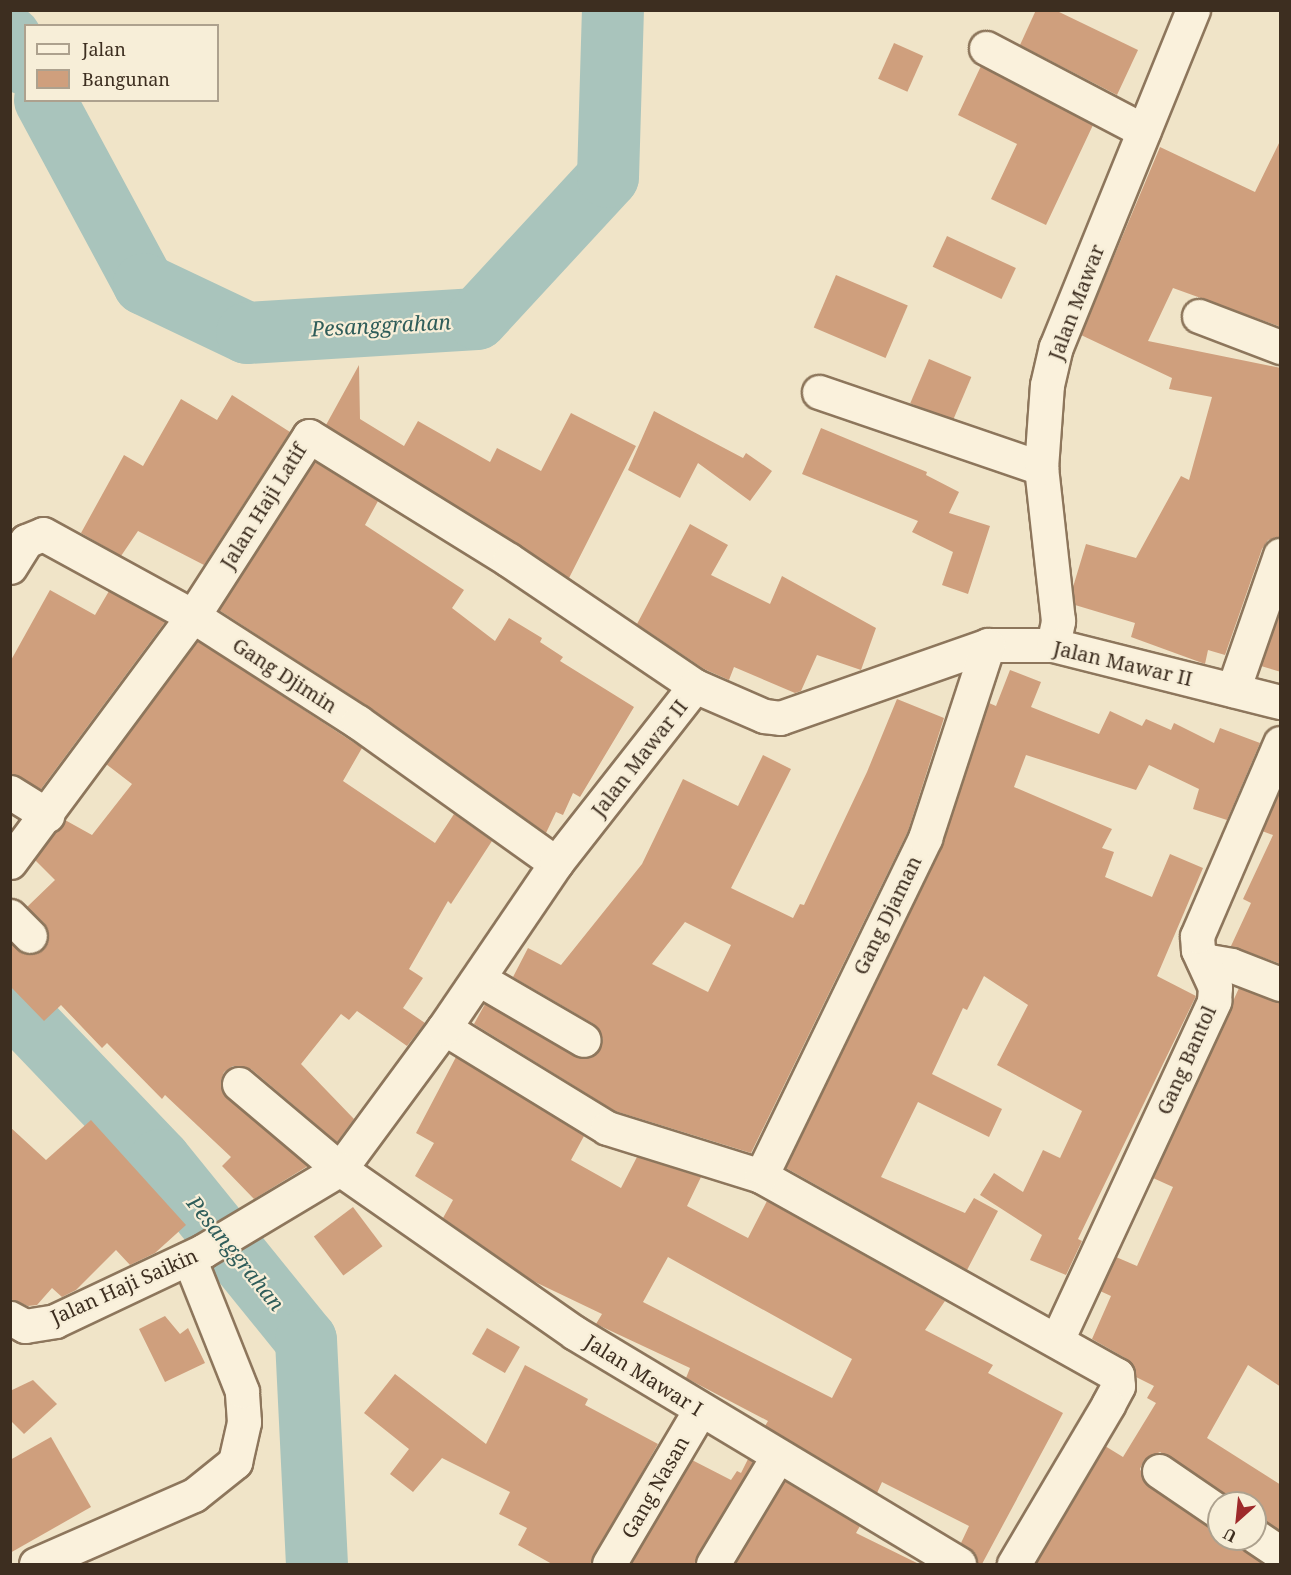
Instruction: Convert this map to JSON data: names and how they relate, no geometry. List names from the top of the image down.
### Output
{
  "streets": {
    "street": [
      "Jalan Mawar",
      "Jalan Haji Latif",
      "Jalan Mawar II",
      "Gang Djimin",
      "Gang Djaman",
      "Gang Bantol",
      "Jalan Haji Saikin",
      "Jalan Mawar I",
      "Gang Nasan"
    ]
  },
  "crossings": [
    ["Jalan Mawar", "Jalan Mawar II"],
    ["Jalan Haji Latif", "Jalan Mawar II"],
    ["Jalan Haji Latif", "Gang Djimin"],
    ["Jalan Mawar II", "Gang Djimin"],
    ["Jalan Mawar II", "Gang Djaman"],
    ["Jalan Mawar II", "Jalan Haji Saikin"],
    ["Jalan Mawar II", "Jalan Mawar I"],
    ["Jalan Mawar I", "Gang Nasan"]
  ],
  "water": ["Pesanggrahan"],
  "legend": ["Jalan", "Bangunan"],
  "north": "bottom left"
}
